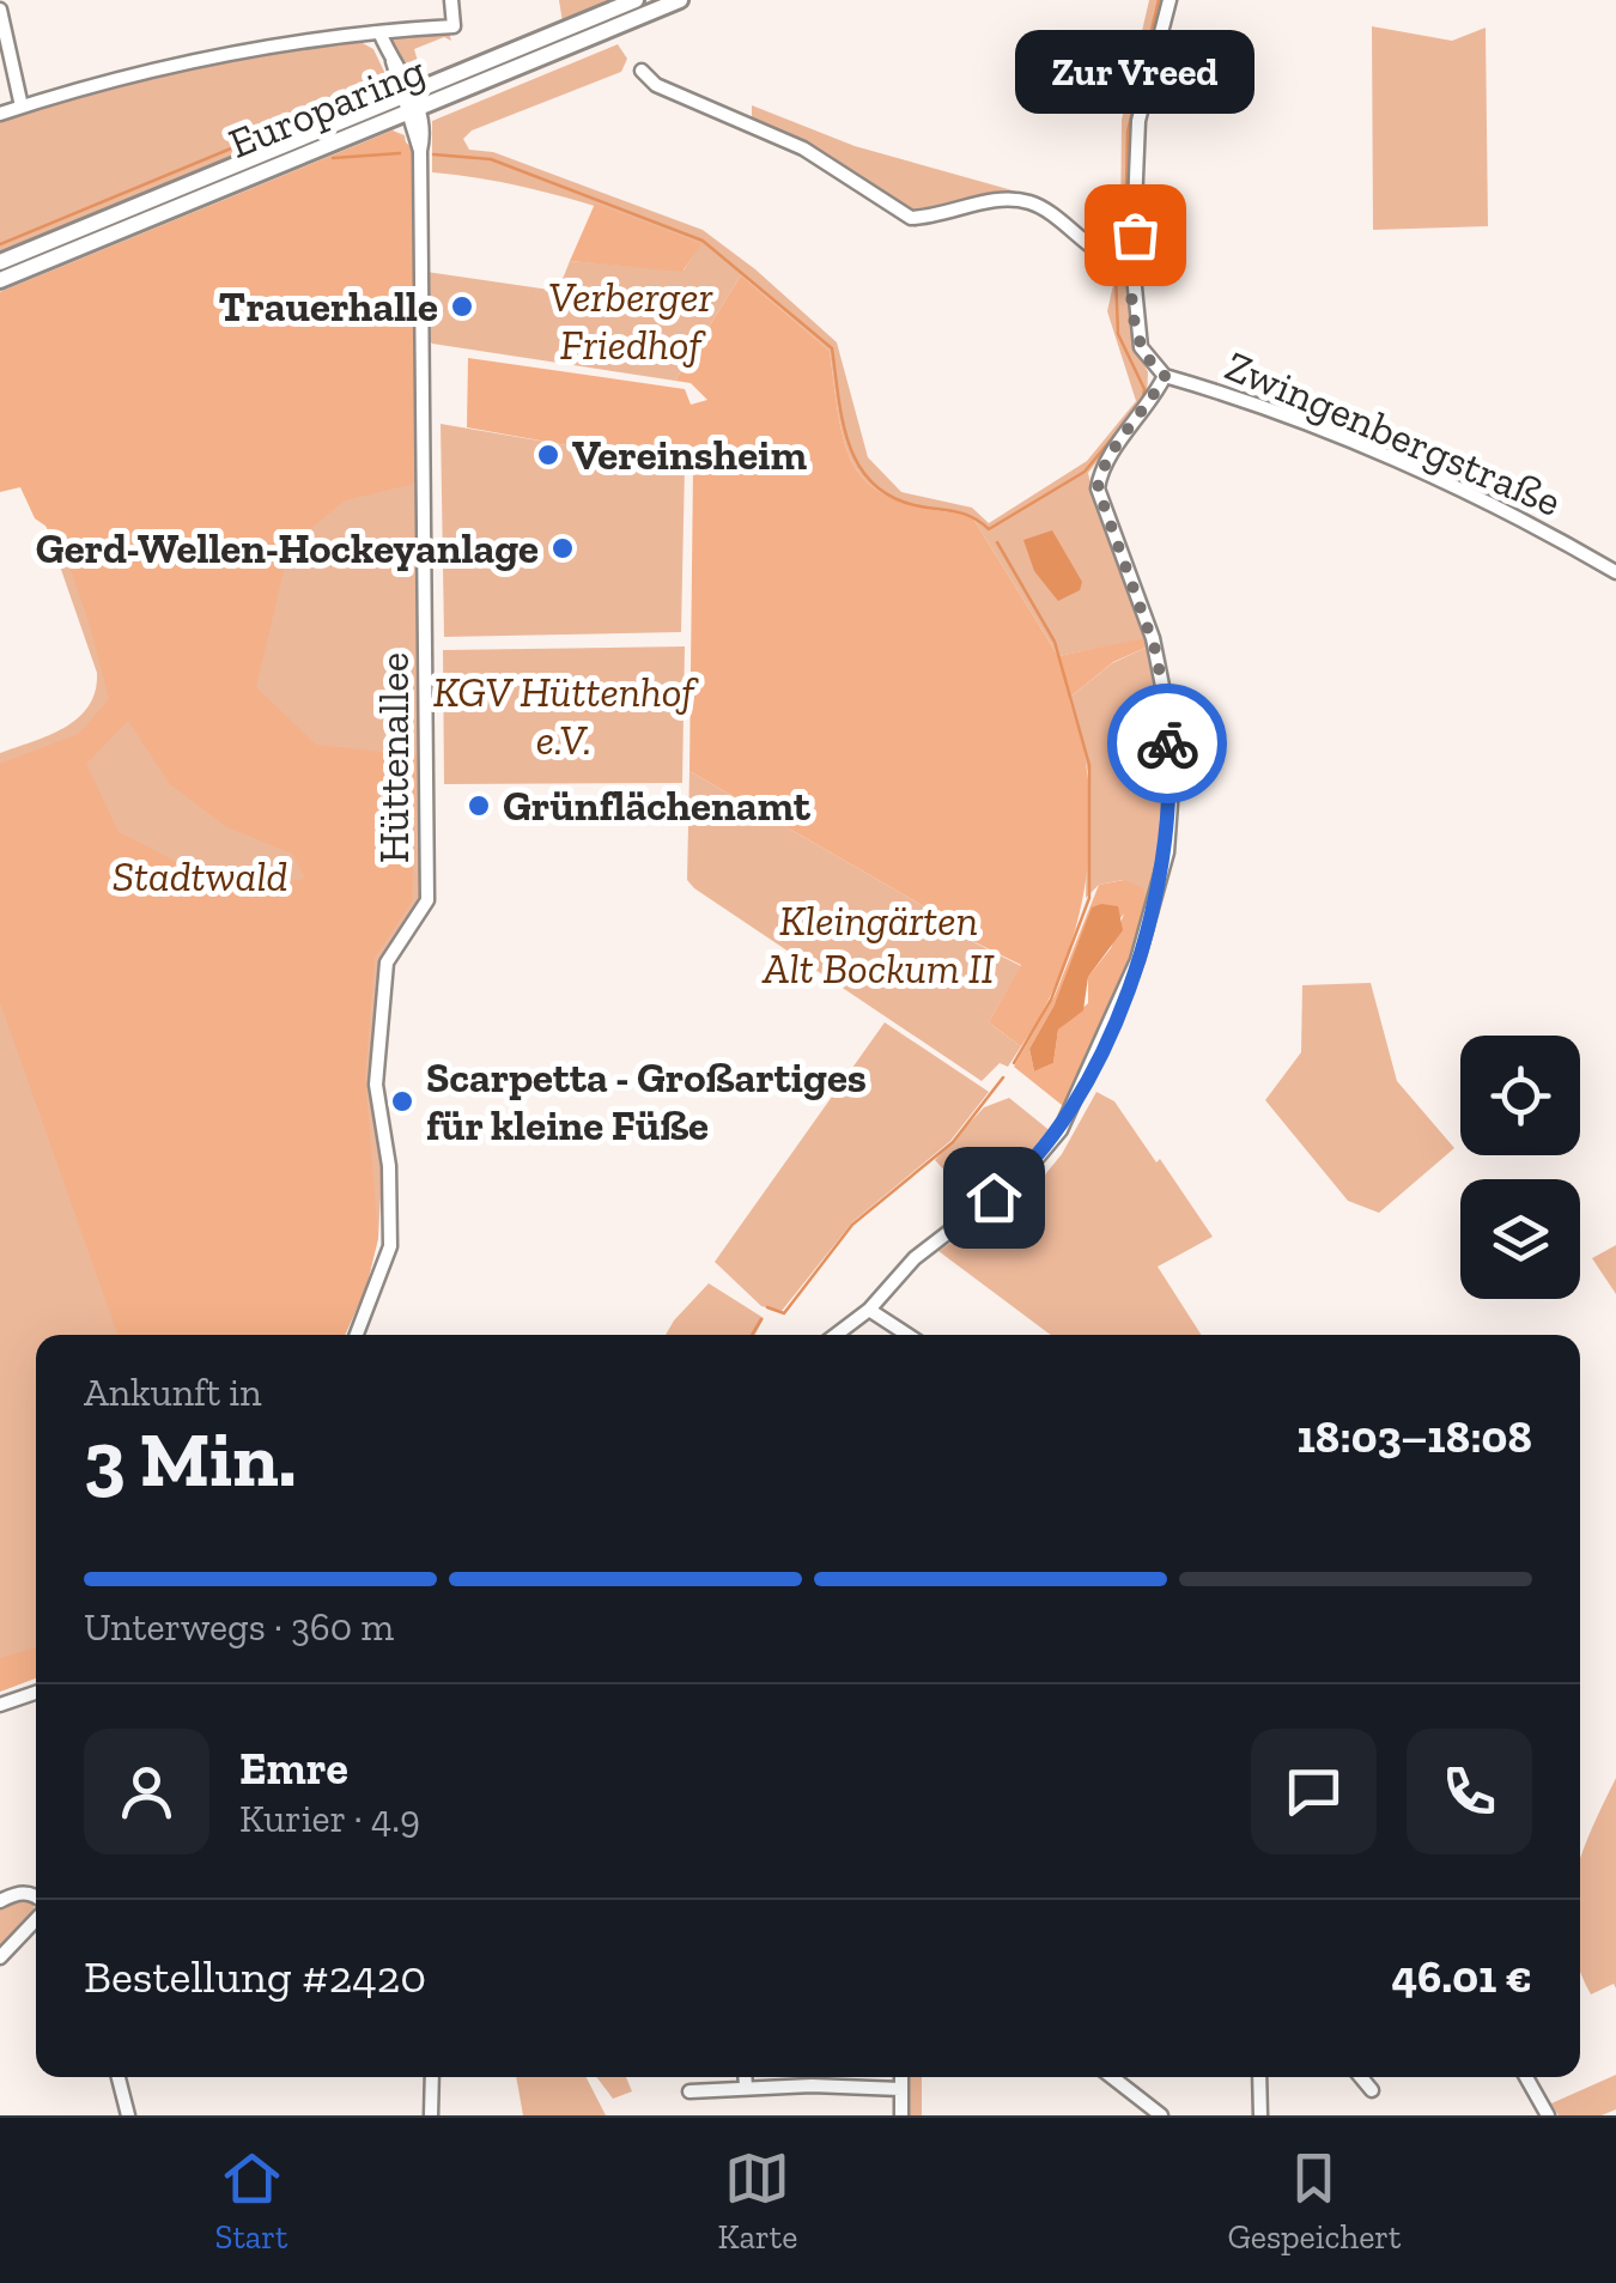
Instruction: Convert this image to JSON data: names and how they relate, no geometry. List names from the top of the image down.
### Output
{
  "streets": {
    "main road": ["Europaring"],
    "street": ["Zwingenbergstraße", "Hüttenallee"]
  },
  "crossings": [
    ["Europaring", "Hüttenallee"]
  ],
  "parks": [
    "Verberger Friedhof",
    "KGV Hüttenhof e.V.",
    "Stadtwald",
    "Kleingärten Alt Bockum II"
  ],
  "places": [
    "Zur Vreed",
    "Trauerhalle",
    "Vereinsheim",
    "Gerd-Wellen-Hockeyanlage",
    "Grünflächenamt",
    "Scarpetta - Großartiges für kleine Füße"
  ],
  "page": {
    "bubble": "Zur Vreed",
    "heading": ["3 Min.", "Ankunft in", "18:03–18:08"],
    "panel": [
      "Emre",
      "Kurier · 4.9",
      "Bestellung #2420",
      "46.01 €"
    ],
    "bar": "Unterwegs · 360 m",
    "tabs": ["Start", "Karte", "Gespeichert"]
  }
}
